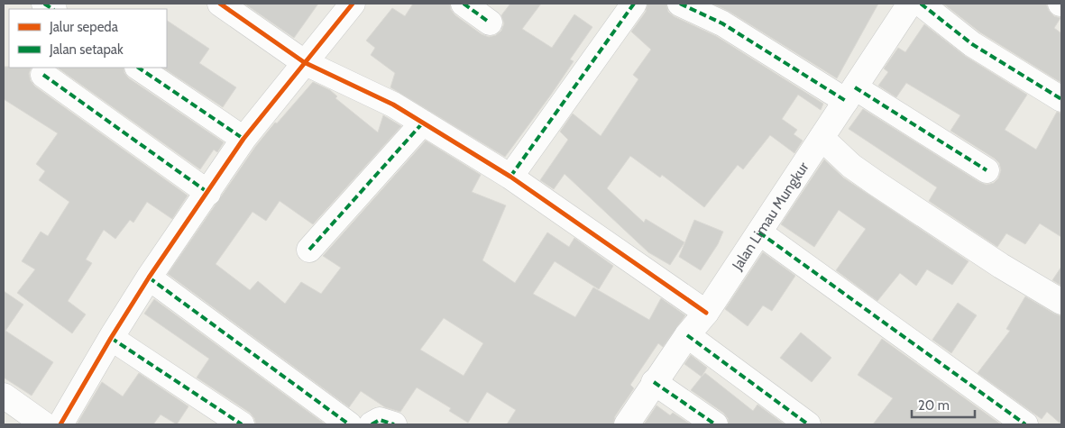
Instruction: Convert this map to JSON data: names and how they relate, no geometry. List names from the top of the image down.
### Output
{
  "streets": {
    "street": ["Jalan Limau Mungkur"]
  },
  "legend": ["Jalur sepeda", "Jalan setapak"],
  "scale_bar": "20 m"
}
